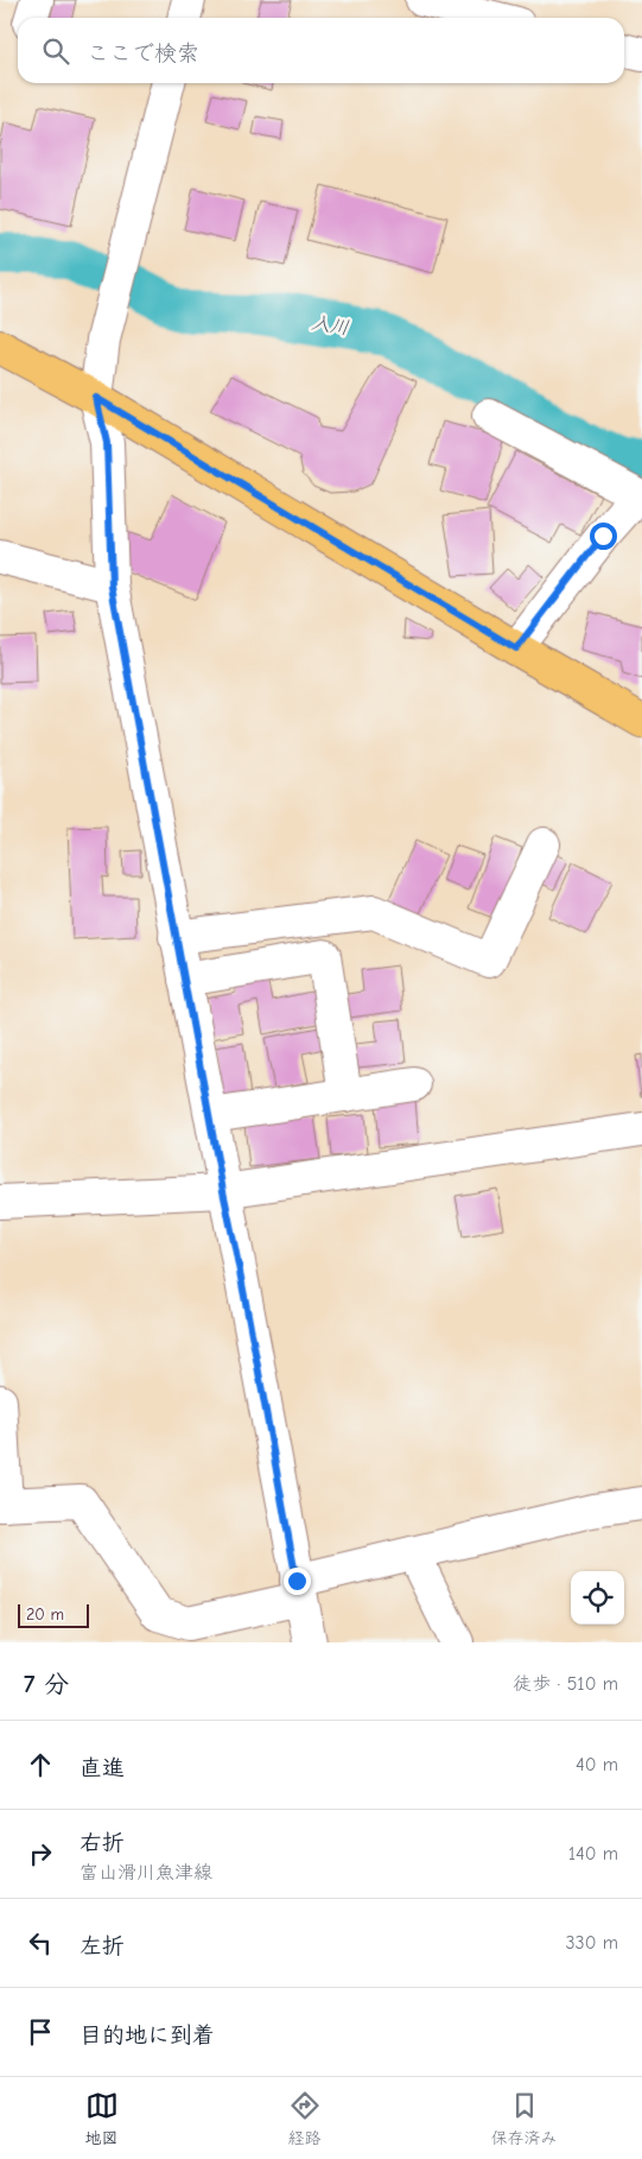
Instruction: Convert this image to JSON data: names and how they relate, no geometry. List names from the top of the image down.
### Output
{
  "water": ["入川"],
  "scale_bar": "20 m",
  "page": {
    "search": "ここで検索",
    "scale": "20 m",
    "heading": ["7 分", "徒歩 · 510 m"],
    "list": [
      ["直進", "40 m"],
      ["右折", "富山滑川魚津線", "140 m"],
      ["左折", "330 m"],
      "目的地に到着"
    ],
    "nav": ["地図", "経路", "保存済み"]
  }
}
